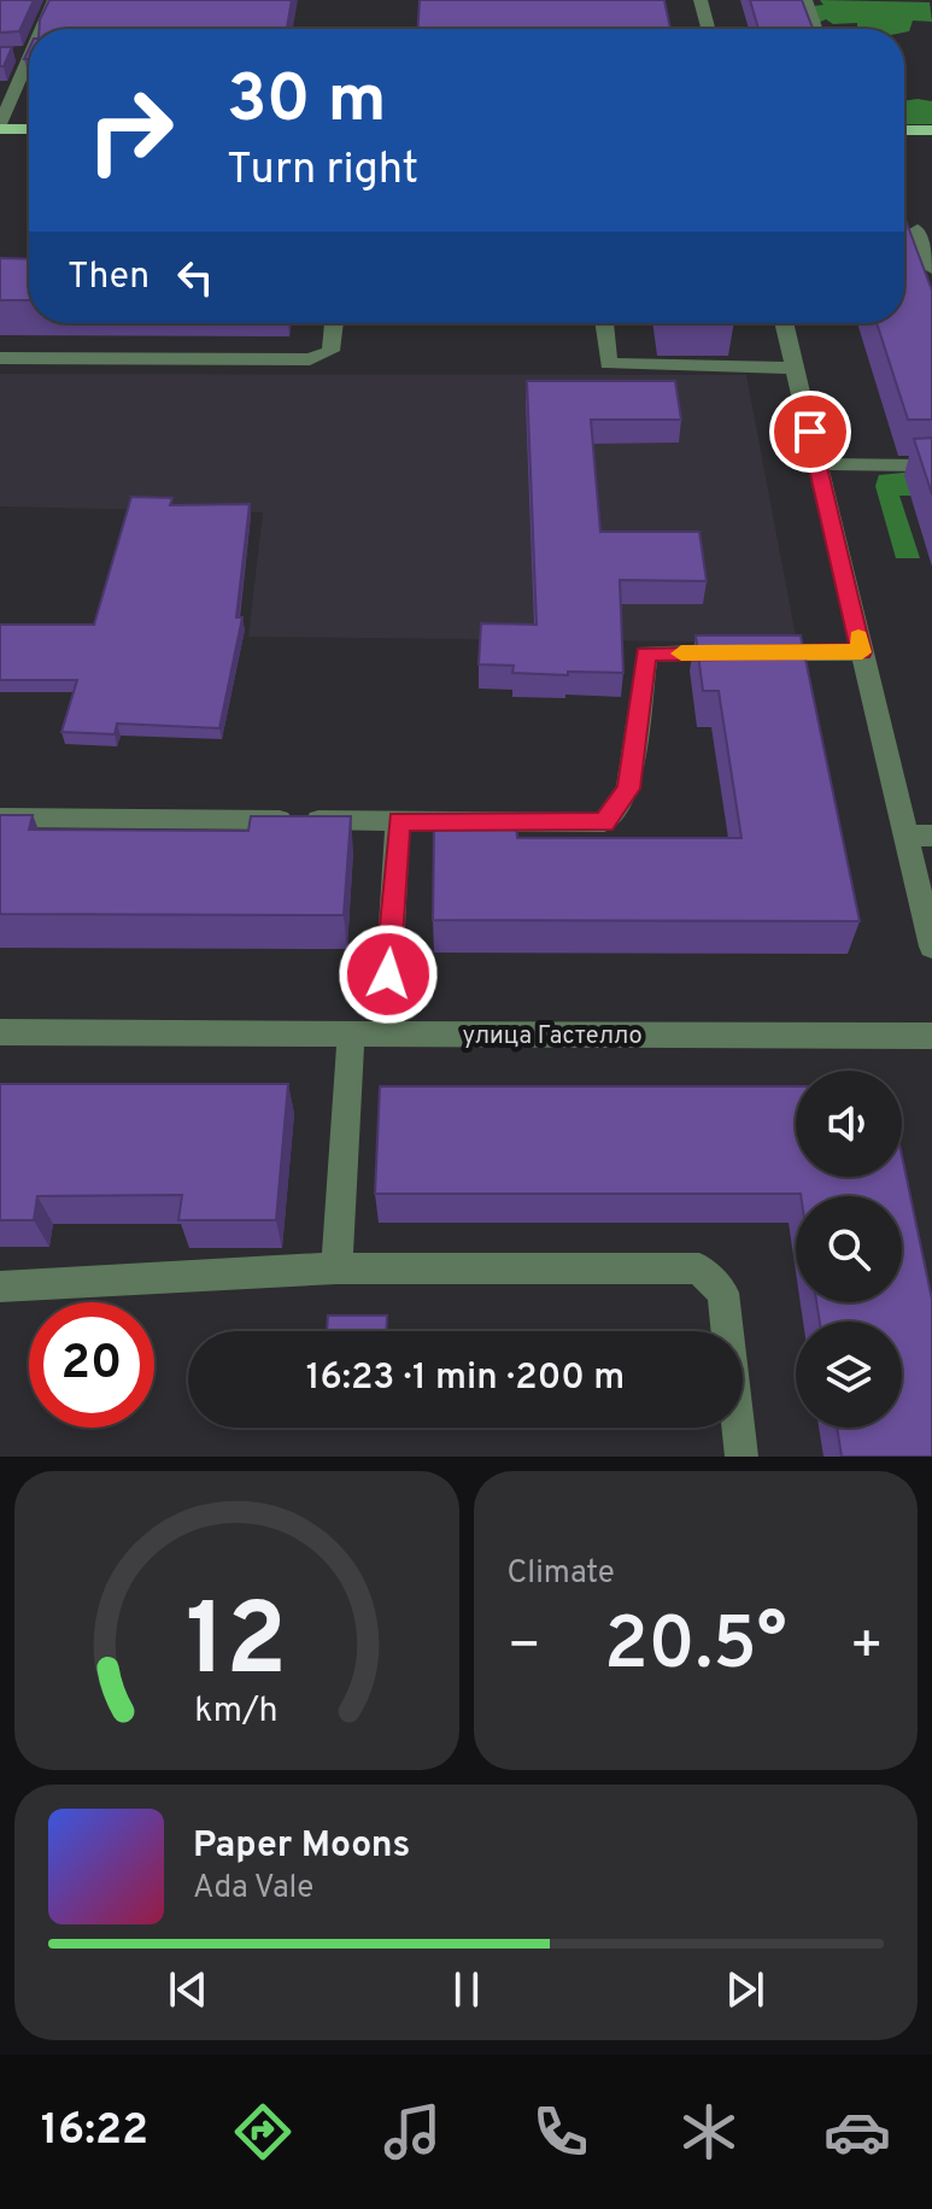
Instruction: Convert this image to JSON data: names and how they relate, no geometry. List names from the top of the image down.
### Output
{
  "streets": {
    "street": ["улица Гастелло"]
  },
  "page": {
    "turn": ["30 m", "Turn right"],
    "then": "Then",
    "limit": "20",
    "trip": "16:23 · 1 min · 200 m",
    "tile": "Climate",
    "heat": ["−", "20.5°", "+"],
    "song": ["Paper Moons", "Ada Vale"],
    "tabs": "16:22",
    "gauge": ["12", "km/h"]
  }
}
